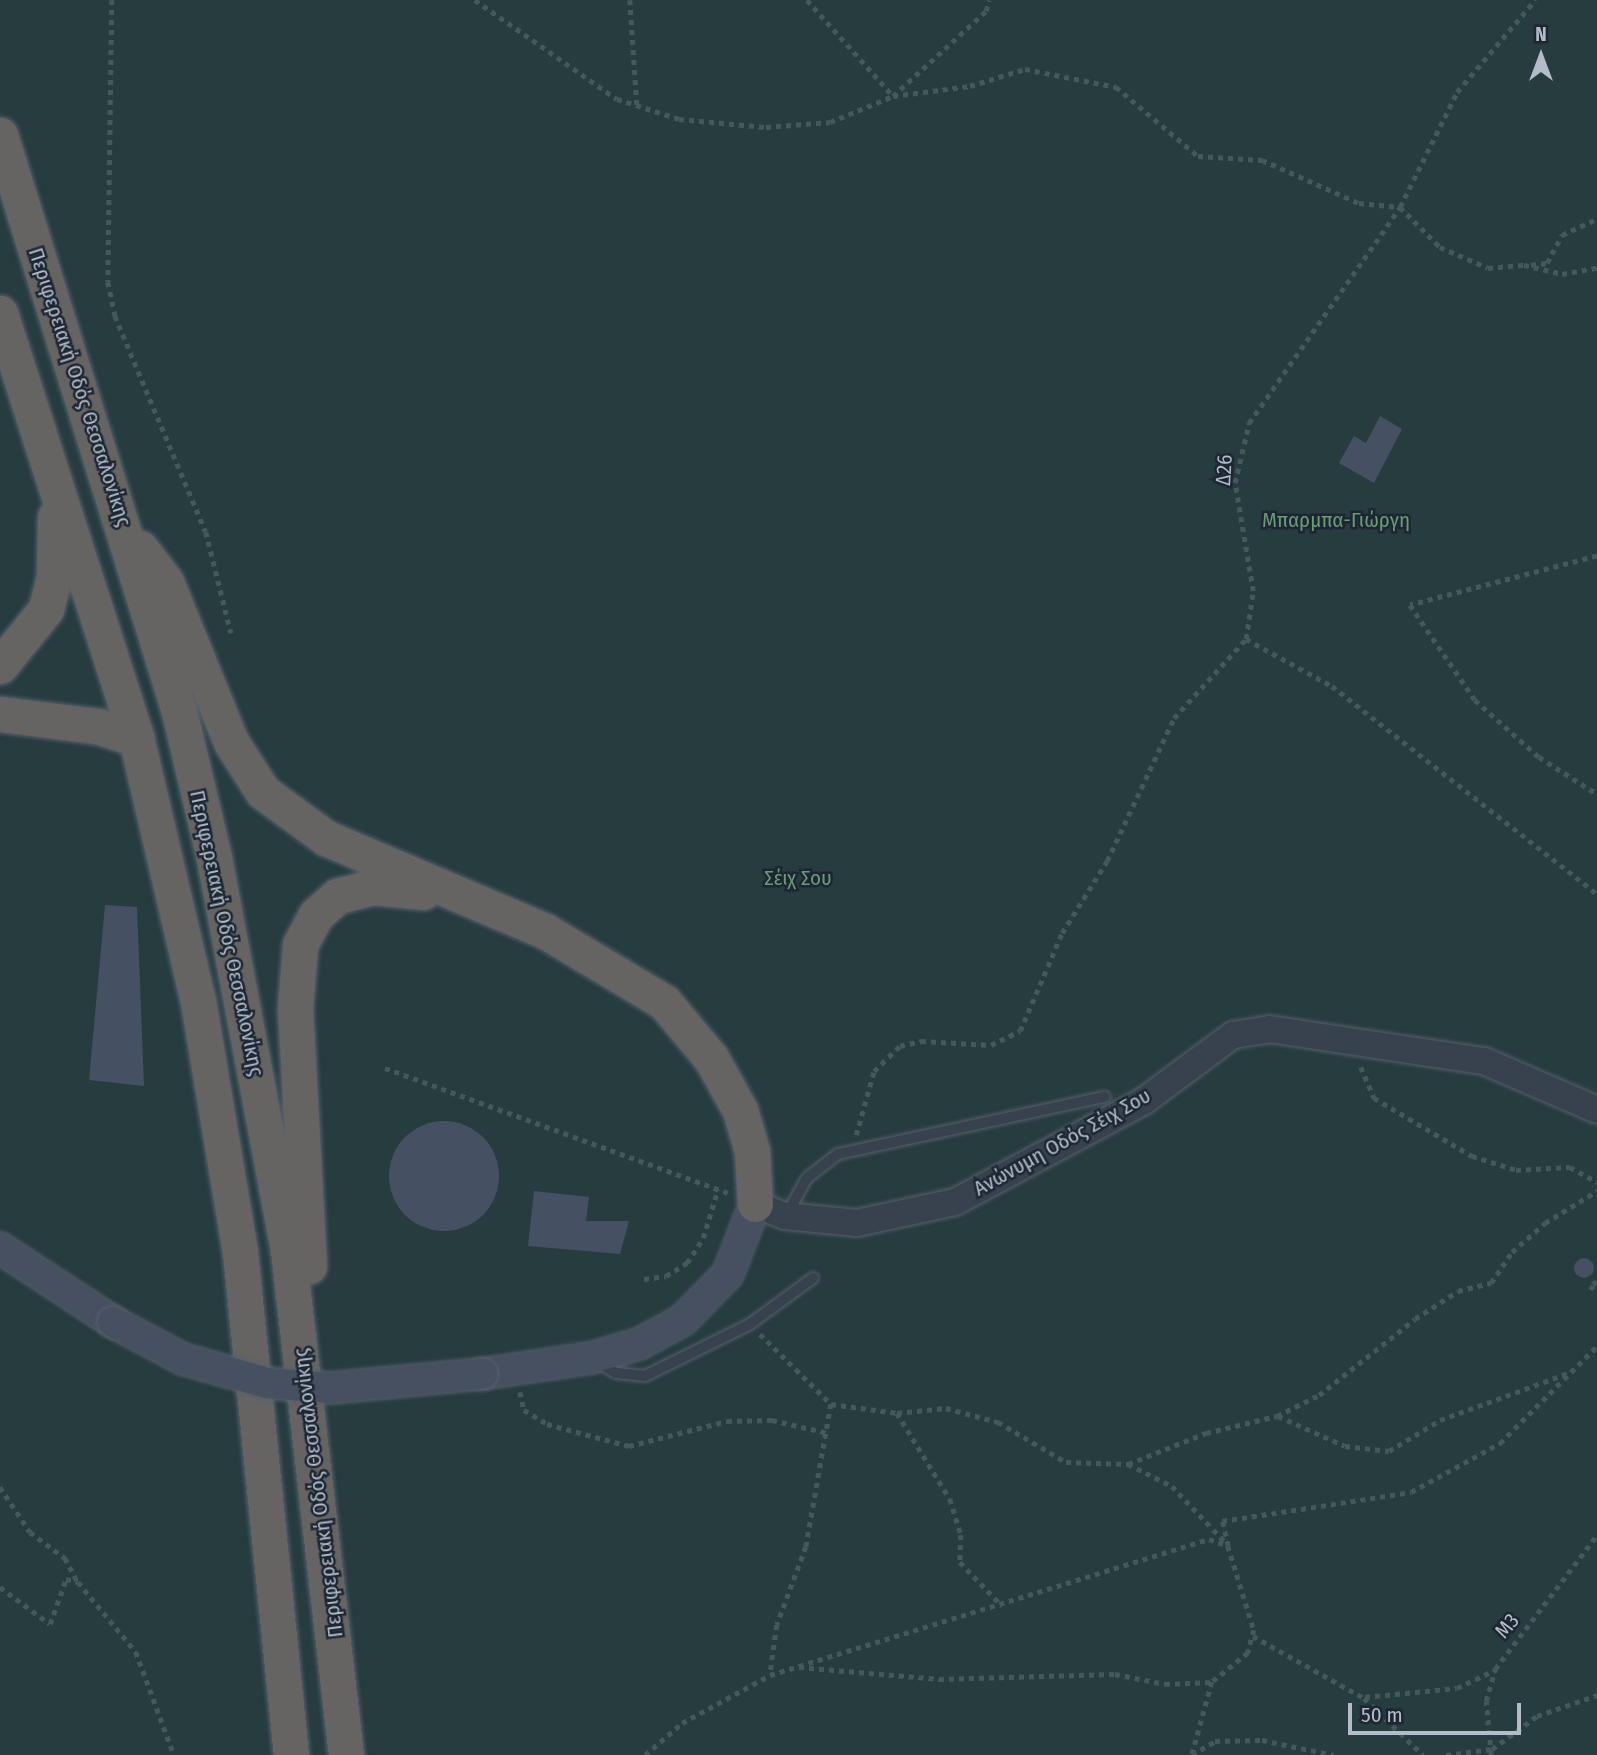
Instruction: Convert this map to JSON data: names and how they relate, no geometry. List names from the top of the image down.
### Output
{
  "streets": {
    "highway": ["Περιφερειακή Οδός Θεσσαλονίκης"],
    "street": ["Ανώνυμη Οδός Σέιχ Σου"],
    "path": ["Δ26", "M3"]
  },
  "parks": ["Μπαρμπα-Γιώργη", "Σέιχ Σου"],
  "scale_bar": "50 m",
  "north": "top"
}
